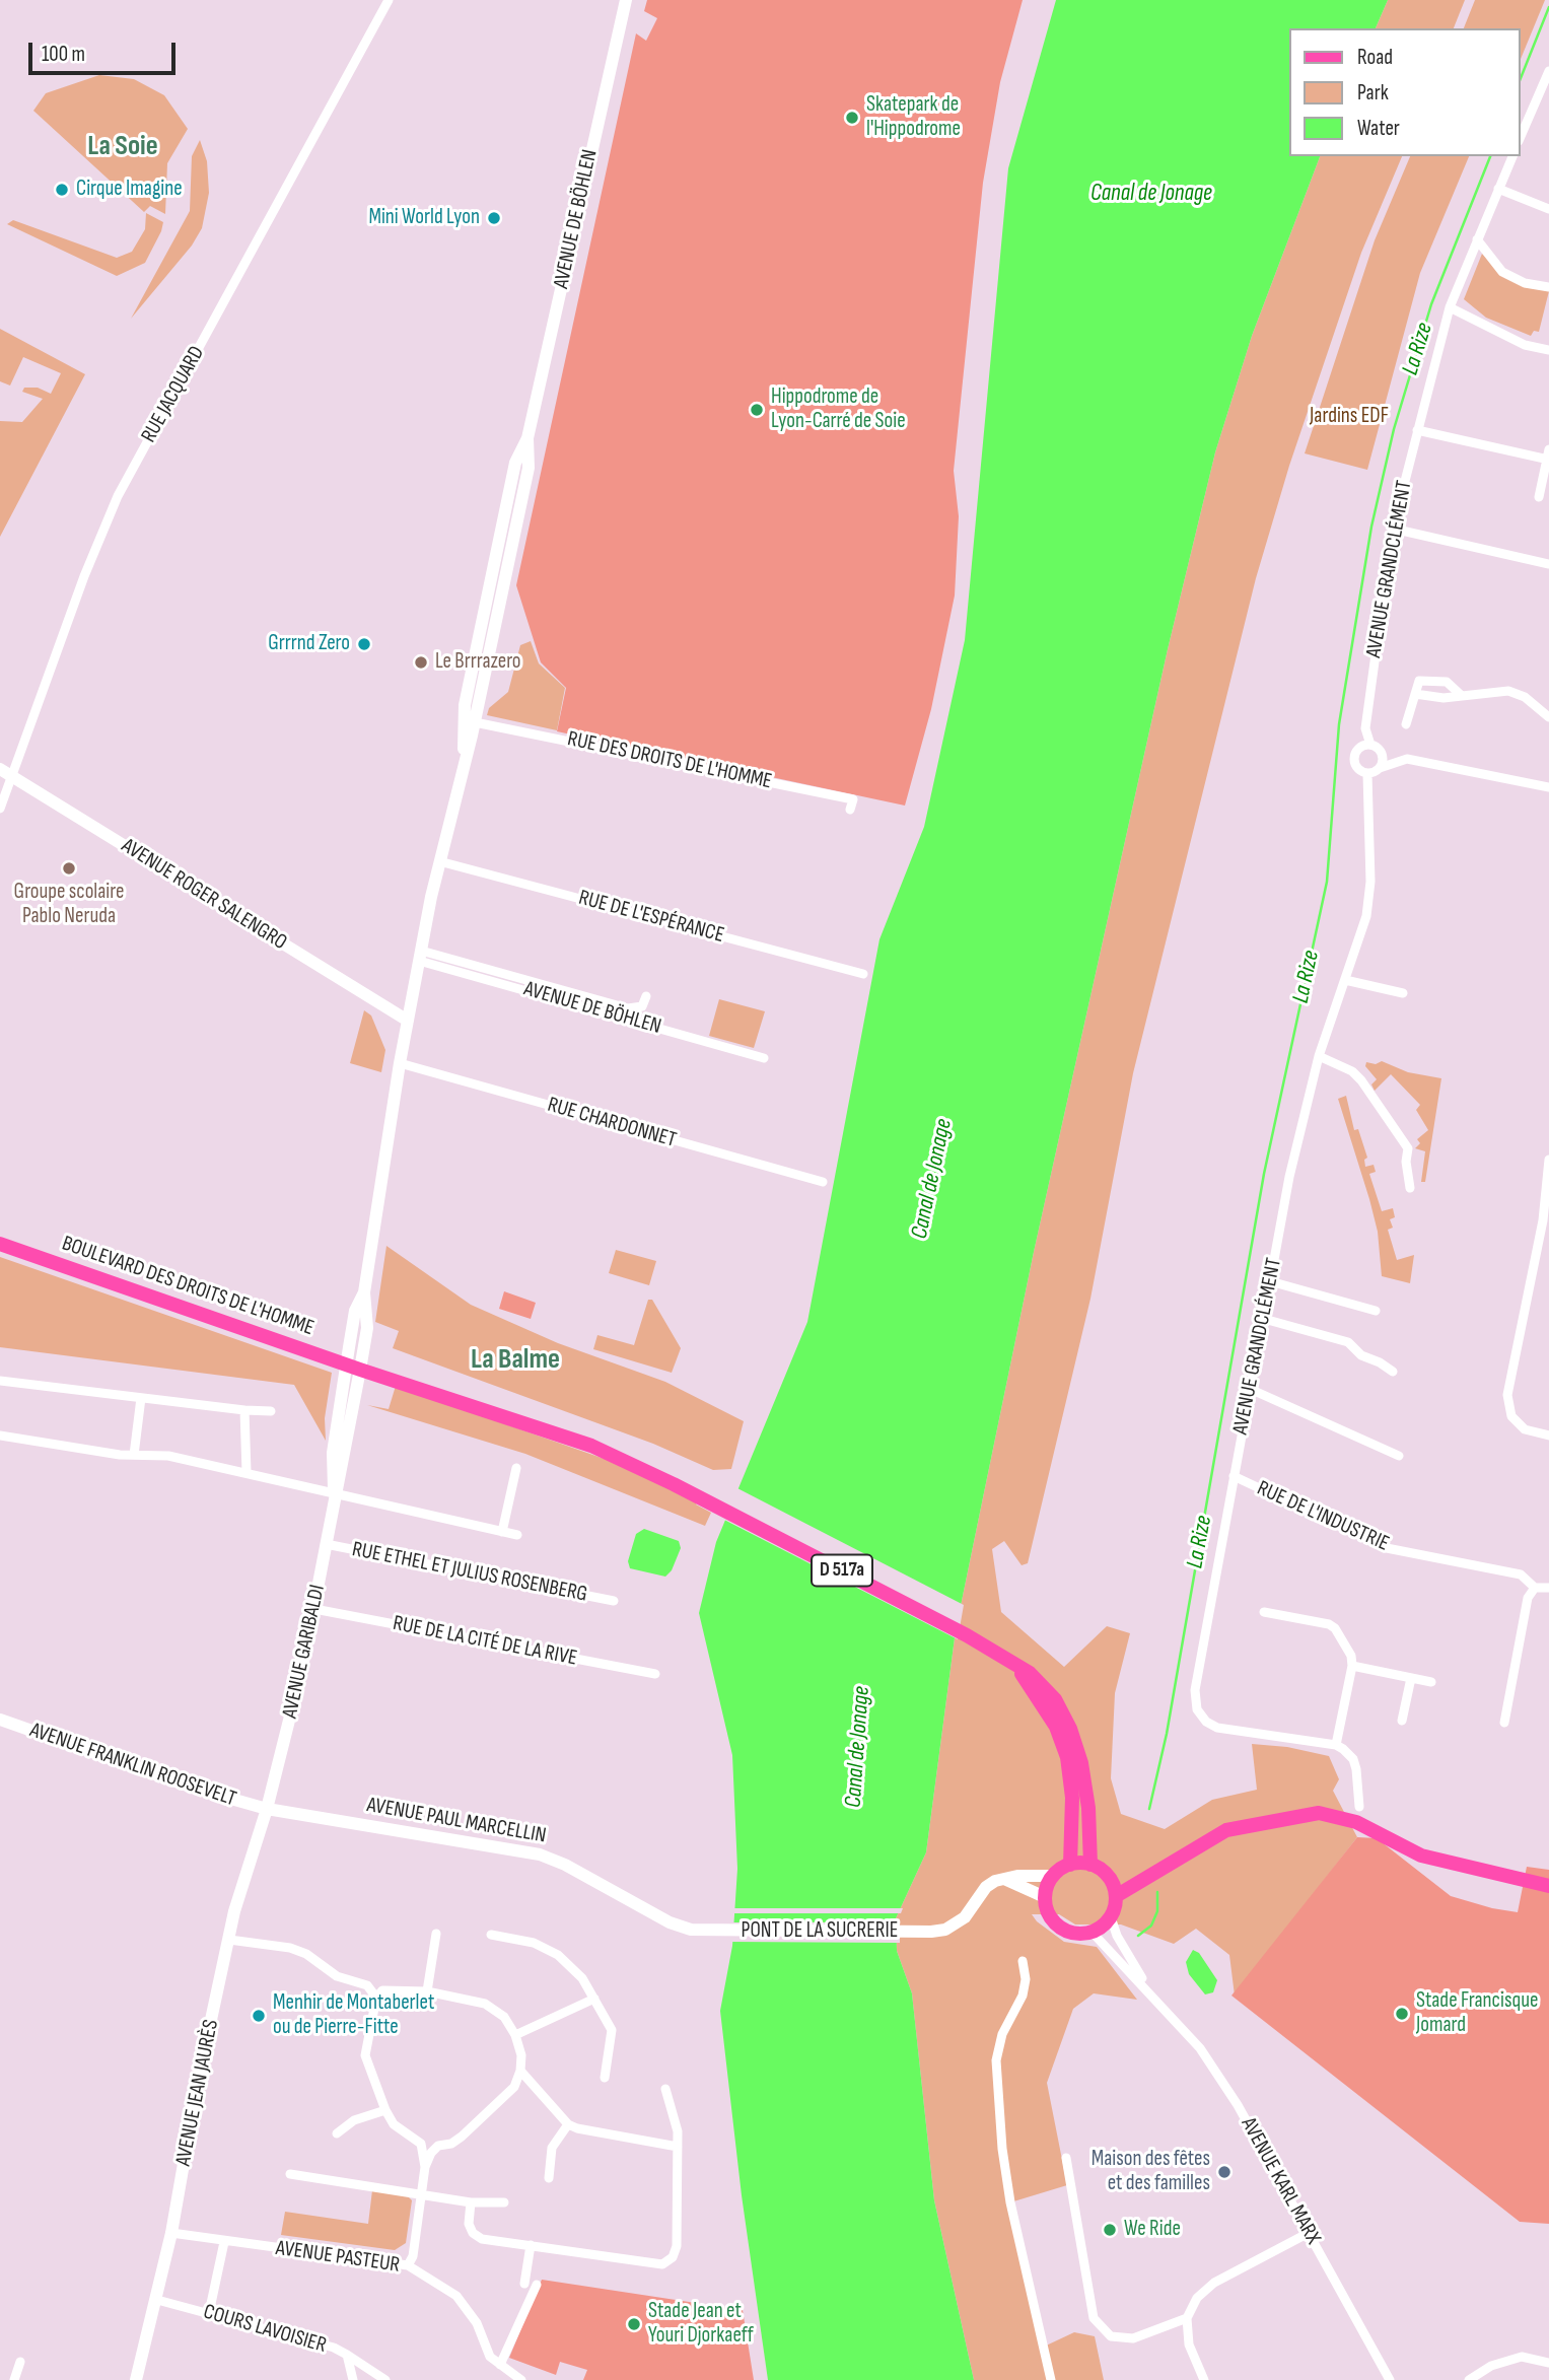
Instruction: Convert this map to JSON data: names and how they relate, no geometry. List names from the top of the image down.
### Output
{
  "streets": {
    "main road": [
      "AVENUE DE BÖHLEN",
      "AVENUE ROGER SALENGRO",
      "BOULEVARD DES DROITS DE L'HOMME",
      "D 517a",
      "AVENUE GARIBALDI",
      "AVENUE FRANKLIN ROOSEVELT",
      "AVENUE PAUL MARCELLIN",
      "PONT DE LA SUCRERIE",
      "AVENUE JEAN JAURÈS"
    ],
    "street": [
      "RUE JACQUARD",
      "AVENUE GRANDCLÉMENT",
      "RUE DES DROITS DE L'HOMME",
      "RUE DE L'ESPÉRANCE",
      "RUE CHARDONNET",
      "RUE DE L'INDUSTRIE",
      "RUE ETHEL ET JULIUS ROSENBERG",
      "RUE DE LA CITÉ DE LA RIVE",
      "AVENUE KARL MARX",
      "AVENUE PASTEUR",
      "COURS LAVOISIER"
    ]
  },
  "crossings": [
    ["AVENUE DE BÖHLEN", "RUE DES DROITS DE L'HOMME"],
    ["AVENUE DE BÖHLEN", "AVENUE ROGER SALENGRO"],
    ["AVENUE DE BÖHLEN", "RUE DE L'ESPÉRANCE"],
    ["AVENUE DE BÖHLEN", "AVENUE GARIBALDI"],
    ["RUE JACQUARD", "AVENUE ROGER SALENGRO"],
    ["AVENUE GRANDCLÉMENT", "RUE DE L'INDUSTRIE"],
    ["AVENUE ROGER SALENGRO", "AVENUE GARIBALDI"],
    ["RUE CHARDONNET", "AVENUE GARIBALDI"],
    ["BOULEVARD DES DROITS DE L'HOMME", "D 517a"],
    ["BOULEVARD DES DROITS DE L'HOMME", "AVENUE GARIBALDI"],
    ["D 517a", "AVENUE GARIBALDI"],
    ["D 517a", "AVENUE KARL MARX"],
    ["RUE ETHEL ET JULIUS ROSENBERG", "AVENUE GARIBALDI"],
    ["RUE DE LA CITÉ DE LA RIVE", "AVENUE GARIBALDI"],
    ["AVENUE GARIBALDI", "AVENUE FRANKLIN ROOSEVELT"],
    ["AVENUE GARIBALDI", "AVENUE PAUL MARCELLIN"],
    ["AVENUE GARIBALDI", "AVENUE JEAN JAURÈS"],
    ["AVENUE FRANKLIN ROOSEVELT", "AVENUE PAUL MARCELLIN"],
    ["AVENUE FRANKLIN ROOSEVELT", "AVENUE JEAN JAURÈS"],
    ["AVENUE PAUL MARCELLIN", "PONT DE LA SUCRERIE"],
    ["AVENUE PAUL MARCELLIN", "AVENUE JEAN JAURÈS"],
    ["AVENUE JEAN JAURÈS", "AVENUE PASTEUR"],
    ["AVENUE JEAN JAURÈS", "COURS LAVOISIER"]
  ],
  "districts": ["La Soie", "La Balme"],
  "water": ["Canal de Jonage", "La Rize"],
  "parks": ["Jardins EDF"],
  "places": [
    "Skatepark de l'Hippodrome",
    "Cirque Imagine",
    "Mini World Lyon",
    "Hippodrome de Lyon-Carré de Soie",
    "Grrrnd Zero",
    "Le Brrrazero",
    "Groupe scolaire Pablo Neruda",
    "Stade Francisque Jomard",
    "Menhir de Montaberlet ou de Pierre-Fitte",
    "Maison des fêtes et des familles",
    "We Ride",
    "Stade Jean et Youri Djorkaeff"
  ],
  "legend": ["Road", "Park", "Water"],
  "scale_bar": "100 m"
}
